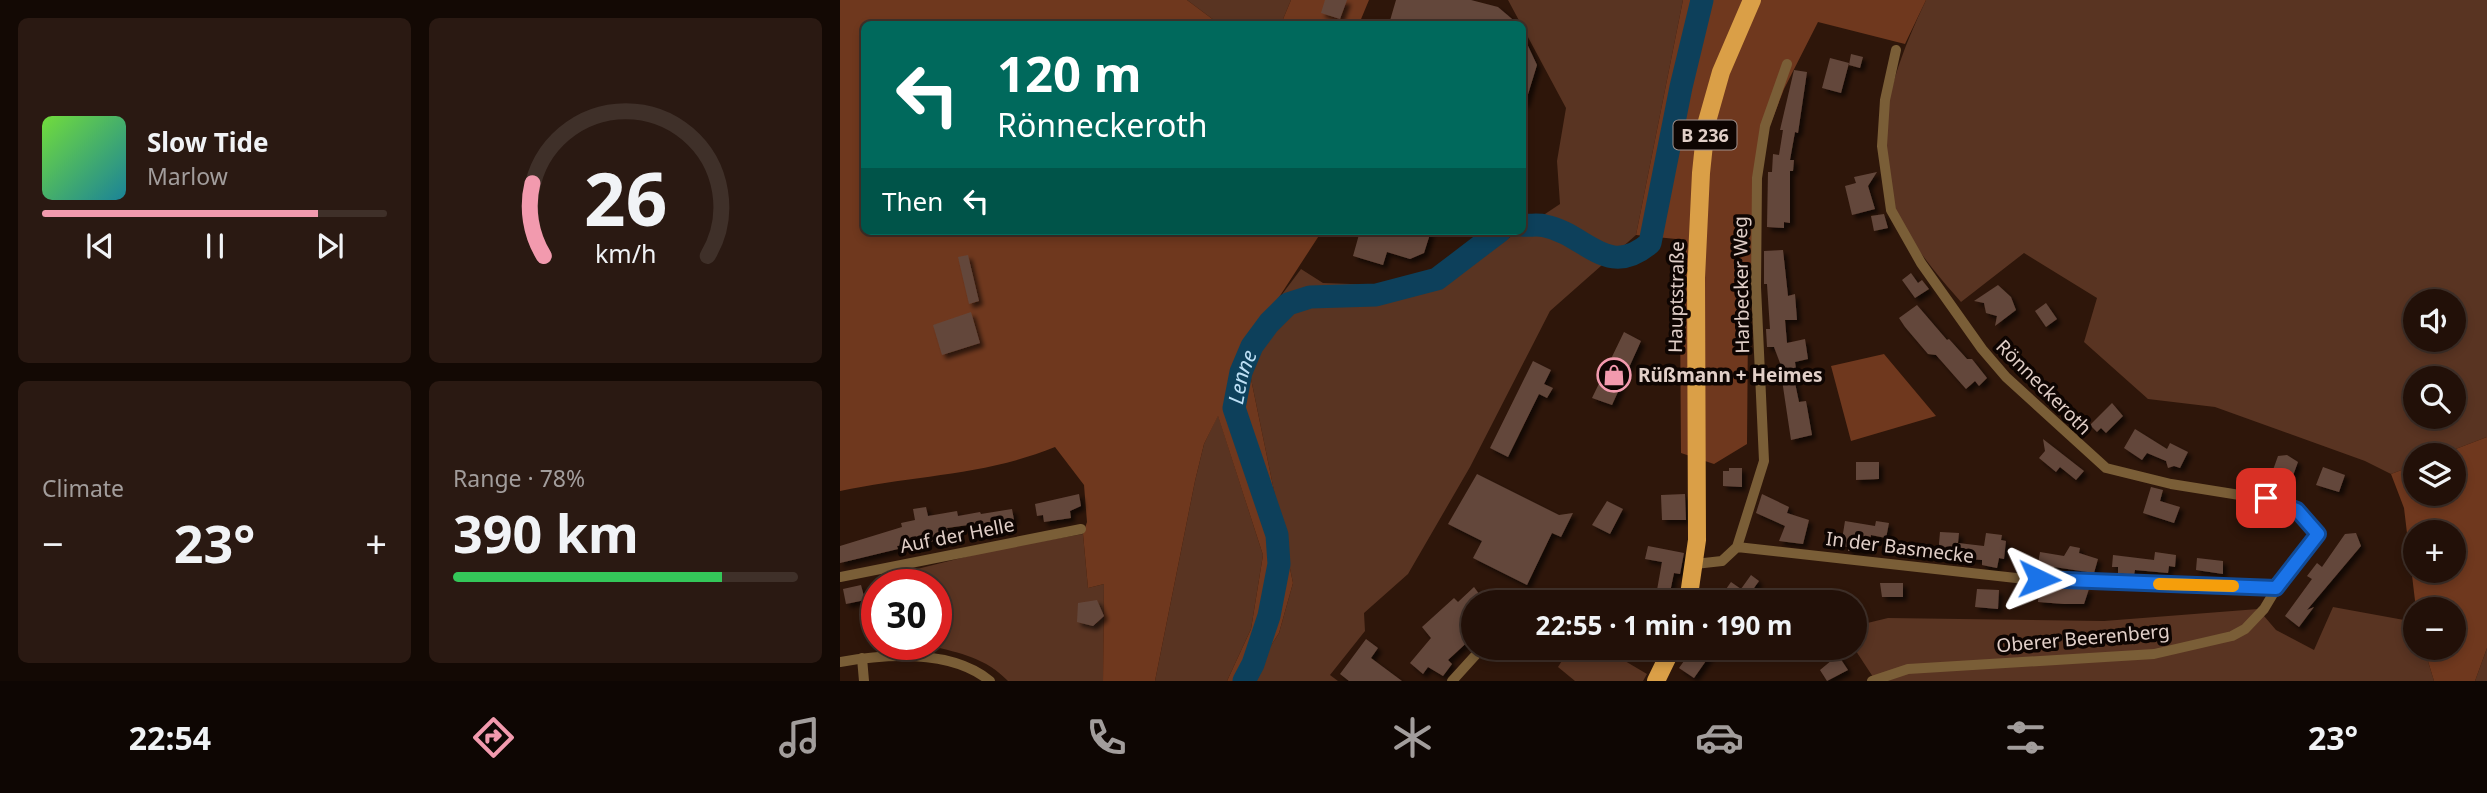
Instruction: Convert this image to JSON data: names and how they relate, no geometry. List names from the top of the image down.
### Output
{
  "streets": {
    "main road": ["B 236", "Hauptstraße"],
    "street": [
      "Harbecker Weg",
      "Rönneckeroth",
      "Auf der Helle",
      "In der Basmecke",
      "Oberer Beerenberg"
    ]
  },
  "crossings": [
    ["Harbecker Weg", "In der Basmecke"],
    ["Rönneckeroth", "In der Basmecke"],
    ["Rönneckeroth", "Oberer Beerenberg"],
    ["In der Basmecke", "Oberer Beerenberg"]
  ],
  "water": ["Lenne"],
  "places": {
    "shop": ["Rüßmann + Heimes"]
  },
  "page": {
    "turn": ["120 m", "Rönneckeroth"],
    "song": ["Slow Tide", "Marlow"],
    "then": "Then",
    "map_buttons": ["+", "−"],
    "tile": [
      "Climate",
      ["Range · 78%", "390 km"]
    ],
    "heat": ["−", "23°", "+"],
    "limit": "30",
    "trip": "22:55 · 1 min · 190 m",
    "tabs": ["22:54", "23°"],
    "gauge": ["26", "km/h"]
  }
}
